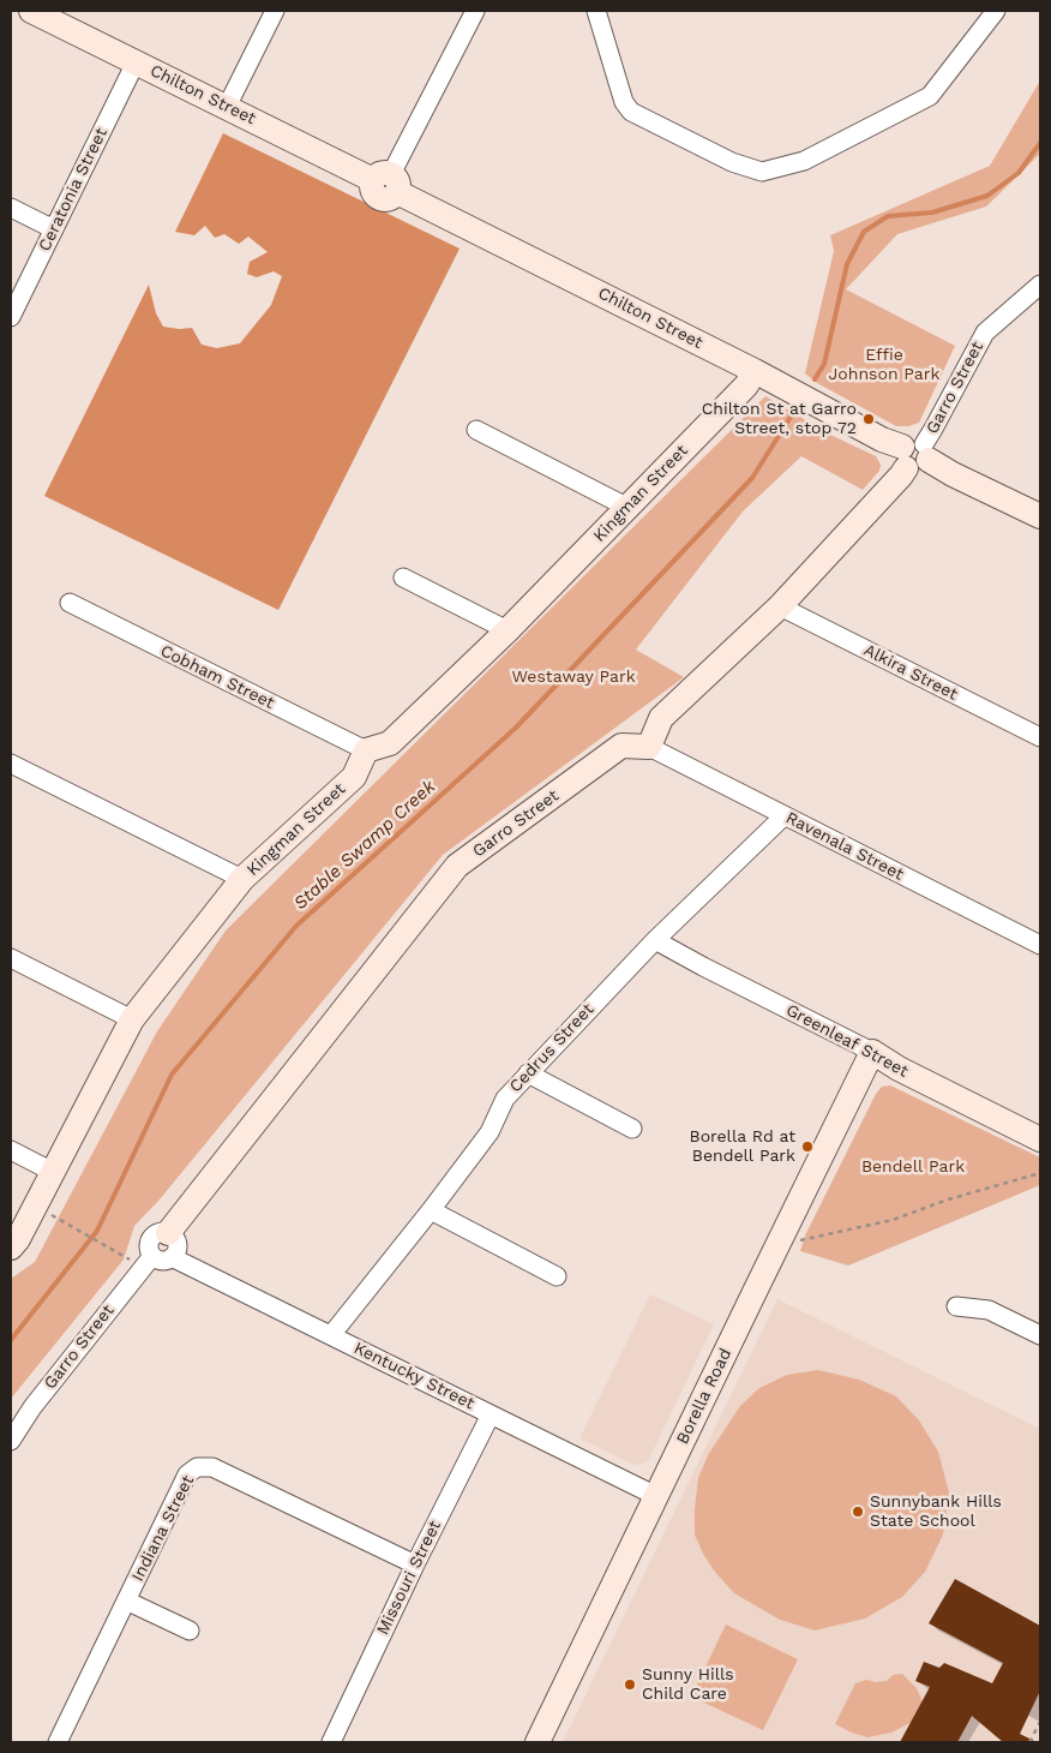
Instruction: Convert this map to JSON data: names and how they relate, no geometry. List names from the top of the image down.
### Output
{
  "streets": {
    "street": [
      "Chilton Street",
      "Ceratonia Street",
      "Garro Street",
      "Kingman Street",
      "Alkira Street",
      "Cobham Street",
      "Ravenala Street",
      "Greenleaf Street",
      "Cedrus Street",
      "Kentucky Street",
      "Borella Road",
      "Indiana Street",
      "Missouri Street"
    ]
  },
  "crossings": [
    ["Chilton Street", "Ceratonia Street"],
    ["Chilton Street", "Garro Street"],
    ["Chilton Street", "Kingman Street"],
    ["Garro Street", "Alkira Street"],
    ["Garro Street", "Ravenala Street"],
    ["Garro Street", "Kentucky Street"],
    ["Kingman Street", "Cobham Street"],
    ["Ravenala Street", "Cedrus Street"],
    ["Greenleaf Street", "Cedrus Street"],
    ["Greenleaf Street", "Borella Road"],
    ["Cedrus Street", "Kentucky Street"],
    ["Kentucky Street", "Borella Road"],
    ["Kentucky Street", "Missouri Street"],
    ["Indiana Street", "Missouri Street"]
  ],
  "water": ["Stable Swamp Creek"],
  "parks": ["Effie Johnson Park", "Westaway Park", "Bendell Park"],
  "places": [
    "Chilton St at Garro Street, stop 72",
    "Borella Rd at Bendell Park",
    "Sunnybank Hills State School",
    "Sunny Hills Child Care"
  ]
}
